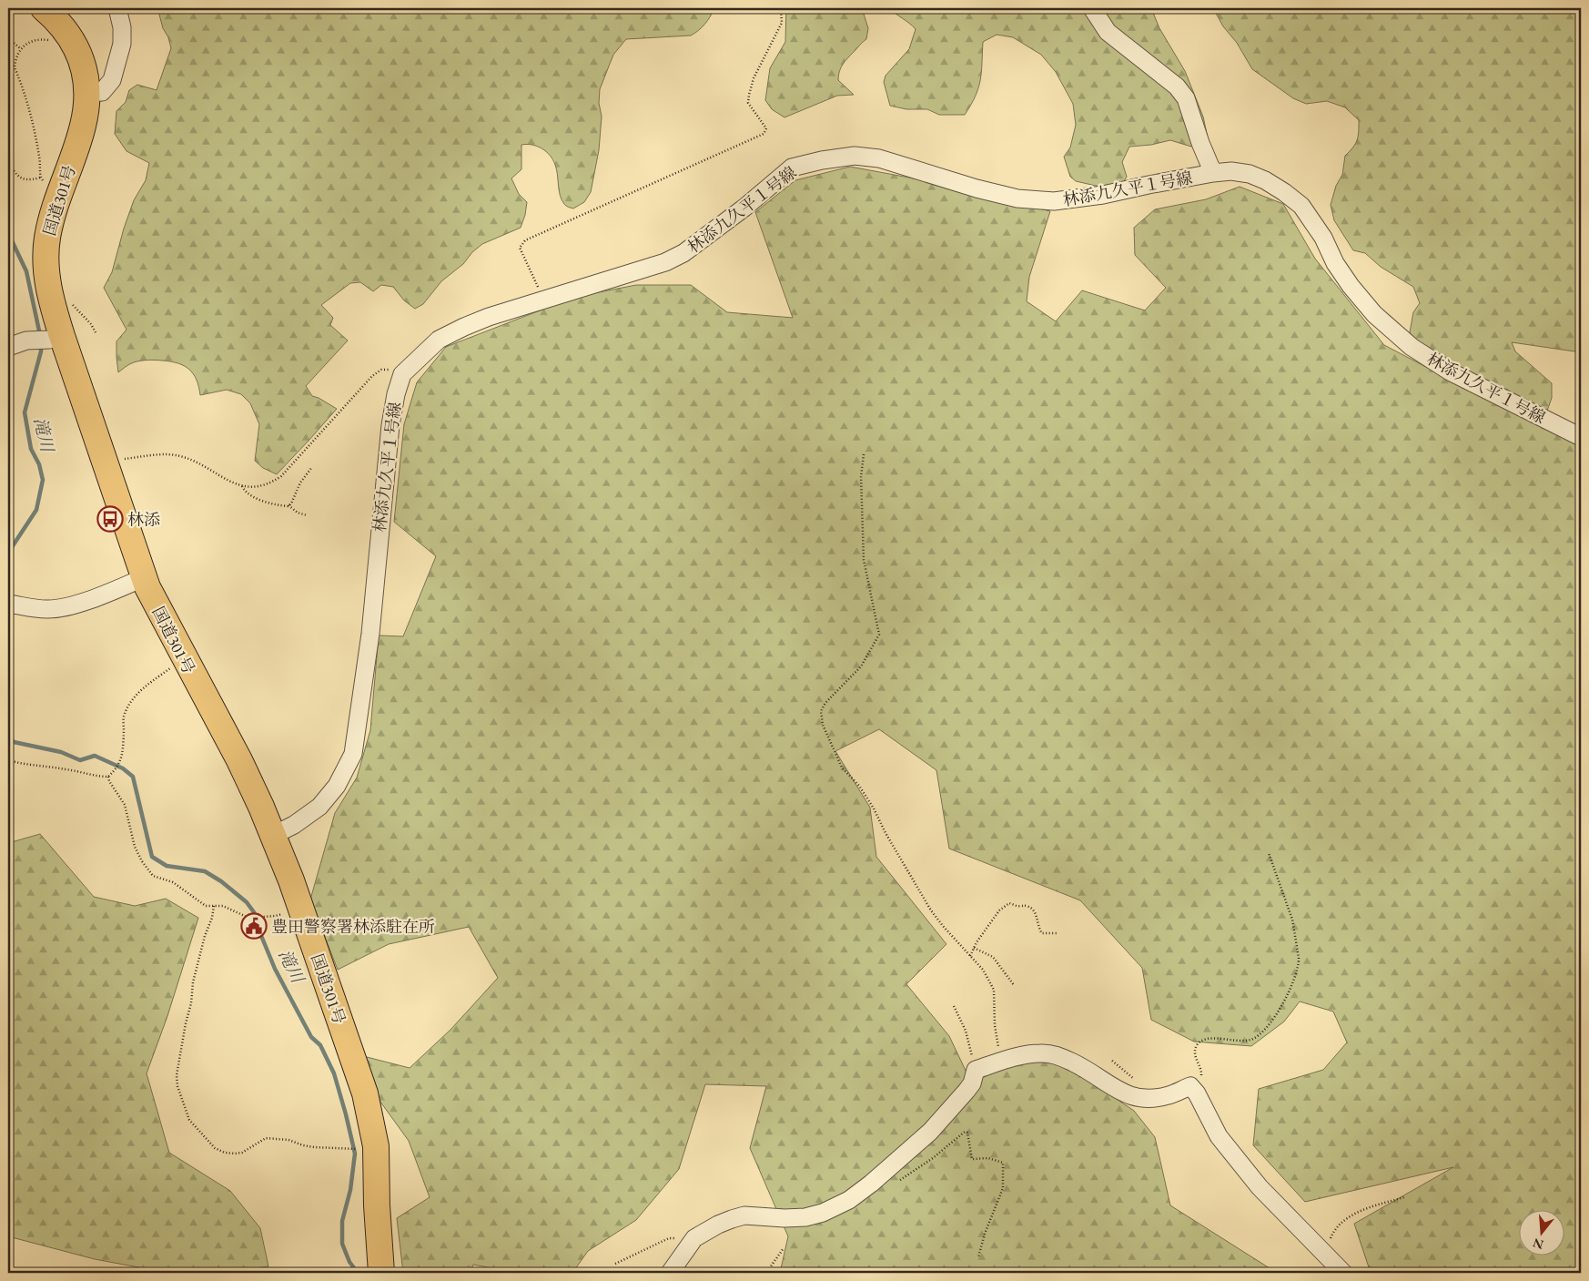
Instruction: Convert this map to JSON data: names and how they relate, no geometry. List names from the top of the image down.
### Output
{
  "streets": {
    "highway": ["国道301号"],
    "street": ["林添九久平１号線"]
  },
  "crossings": [
    ["林添九久平１号線", "国道301号"]
  ],
  "water": ["滝川"],
  "places": {
    "bus stop": ["林添"],
    "public building": ["豊田警察署林添駐在所"]
  },
  "north": "bottom"
}
